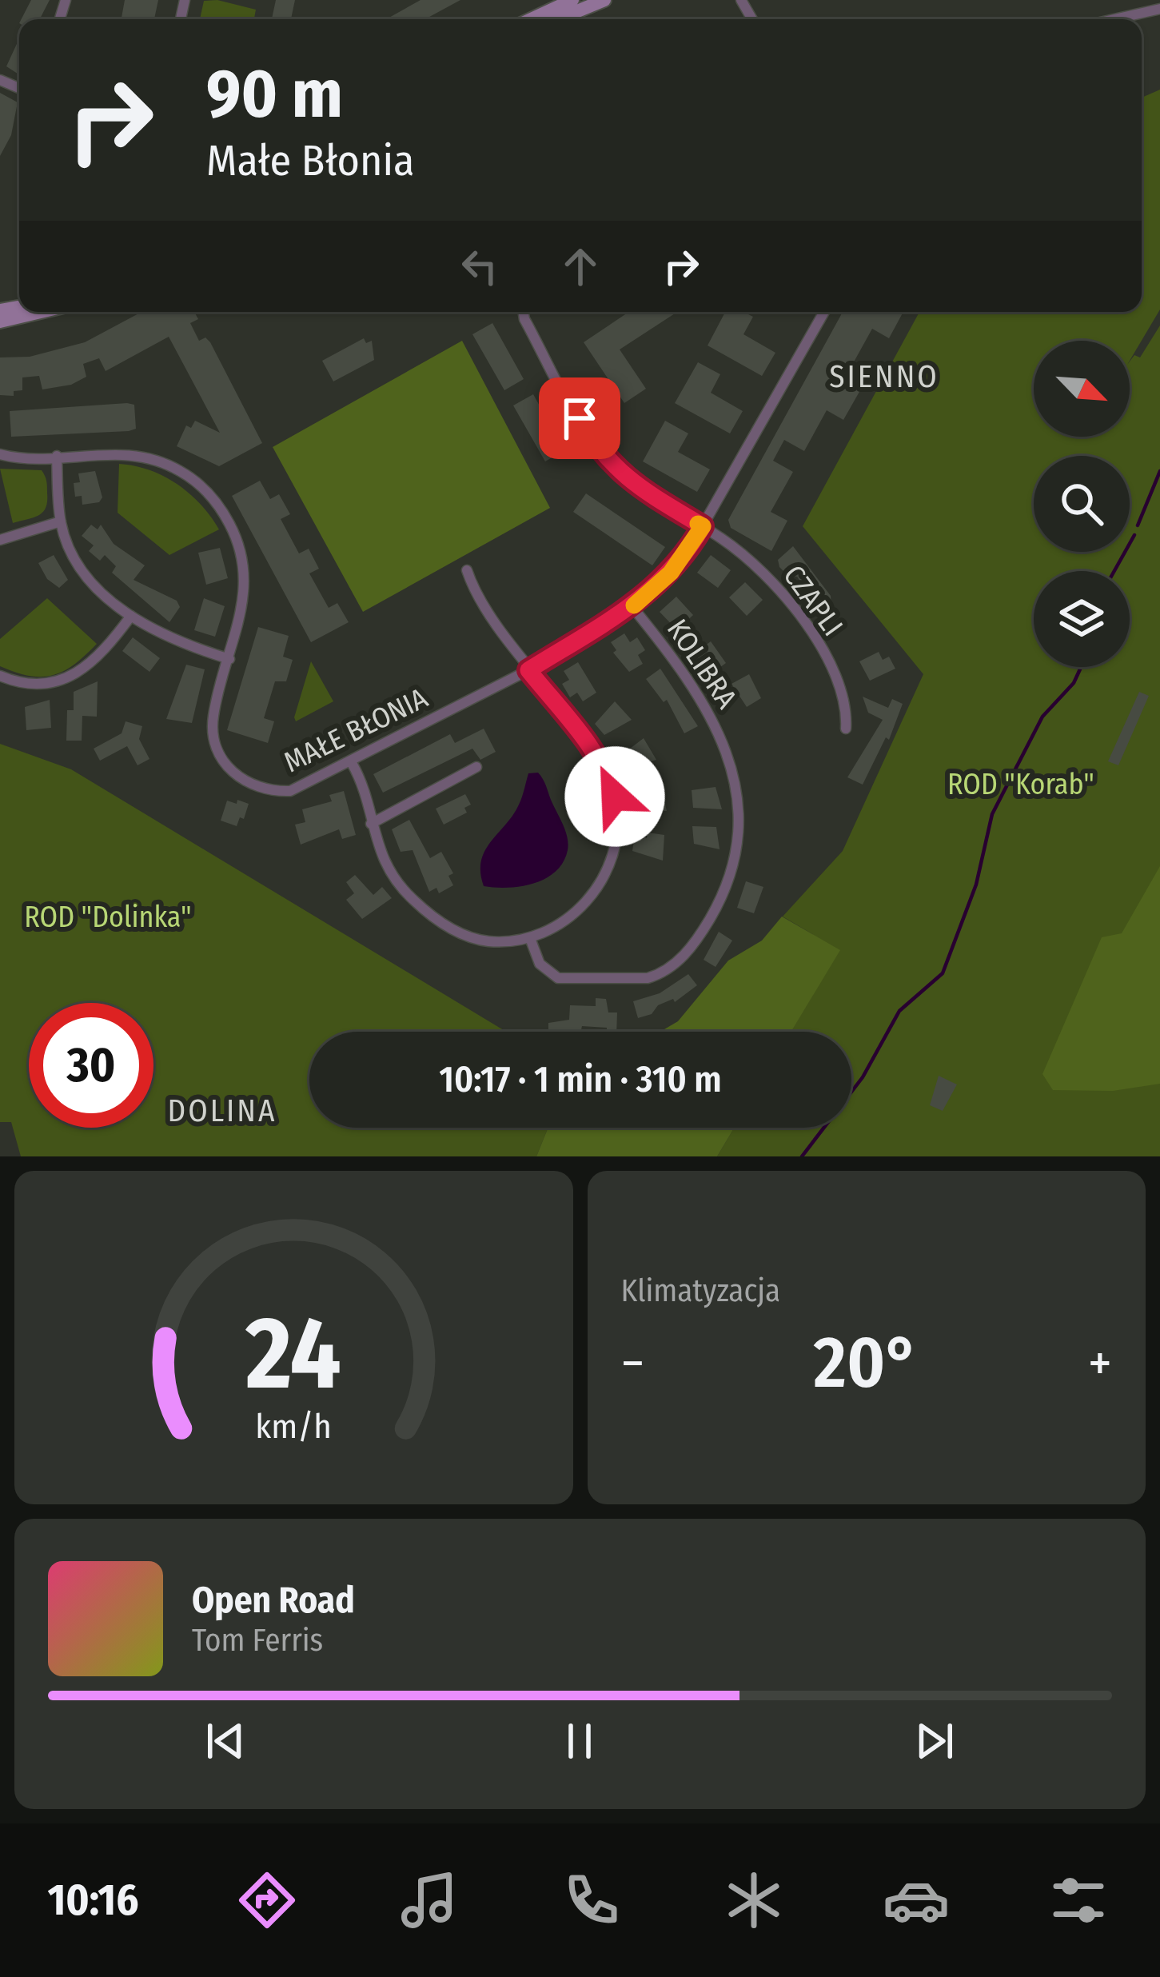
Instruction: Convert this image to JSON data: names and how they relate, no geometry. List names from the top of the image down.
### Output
{
  "streets": {
    "street": ["CZAPLI", "KOLIBRA", "MAŁE BŁONIA"]
  },
  "crossings": [
    ["CZAPLI", "MAŁE BŁONIA"],
    ["KOLIBRA", "MAŁE BŁONIA"]
  ],
  "districts": ["SIENNO", "DOLINA"],
  "parks": ["ROD \"Korab\"", "ROD \"Dolinka\""],
  "north": "bottom right",
  "page": {
    "turn": ["90 m", "Małe Błonia"],
    "limit": "30",
    "trip": "10:17 · 1 min · 310 m",
    "tile": "Klimatyzacja",
    "heat": ["−", "20°", "+"],
    "song": ["Open Road", "Tom Ferris"],
    "tabs": "10:16",
    "gauge": ["24", "km/h"]
  }
}
